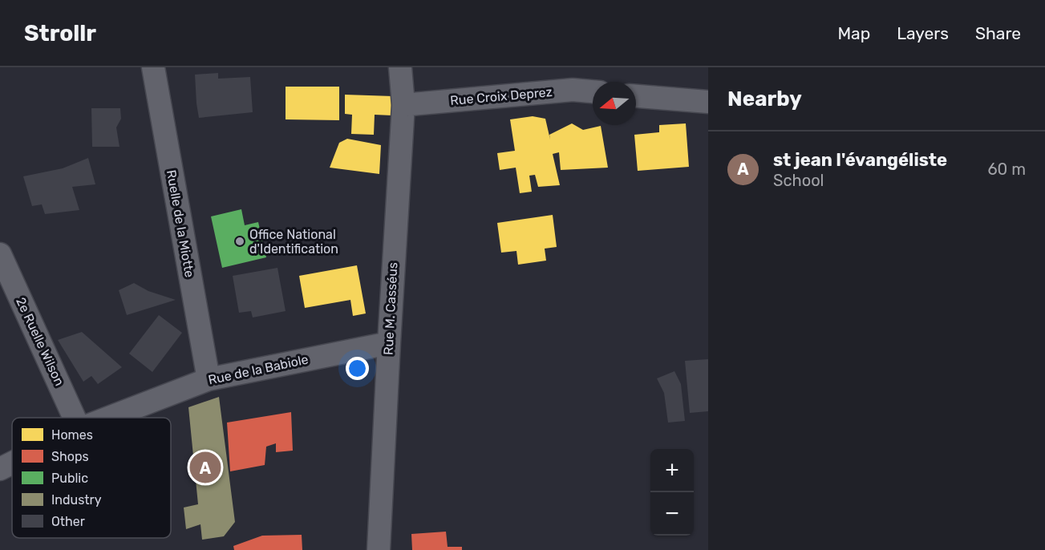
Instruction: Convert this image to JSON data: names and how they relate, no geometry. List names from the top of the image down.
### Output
{
  "streets": {
    "street": [
      "Rue Croix Deprez",
      "Ruelle de la Miotte",
      "Rue M. Casséus",
      "2e Ruelle Wilson",
      "Rue de la Babiole"
    ]
  },
  "crossings": [
    ["Rue Croix Deprez", "Rue M. Casséus"],
    ["Ruelle de la Miotte", "Rue de la Babiole"],
    ["Rue M. Casséus", "Rue de la Babiole"]
  ],
  "places": ["Office National d'Identification"],
  "legend": [
    "Homes",
    "Shops",
    "Public",
    "Industry",
    "Other"
  ],
  "north": "left",
  "page": {
    "header": "Strollr",
    "nav": ["Map", "Layers", "Share"],
    "heading": "Nearby",
    "list": [
      {
        "mark": "A",
        "name": "st jean l'évangéliste",
        "note": "School",
        "value": "60 m"
      }
    ],
    "map_buttons": ["+", "−"],
    "pins": "A"
  }
}
